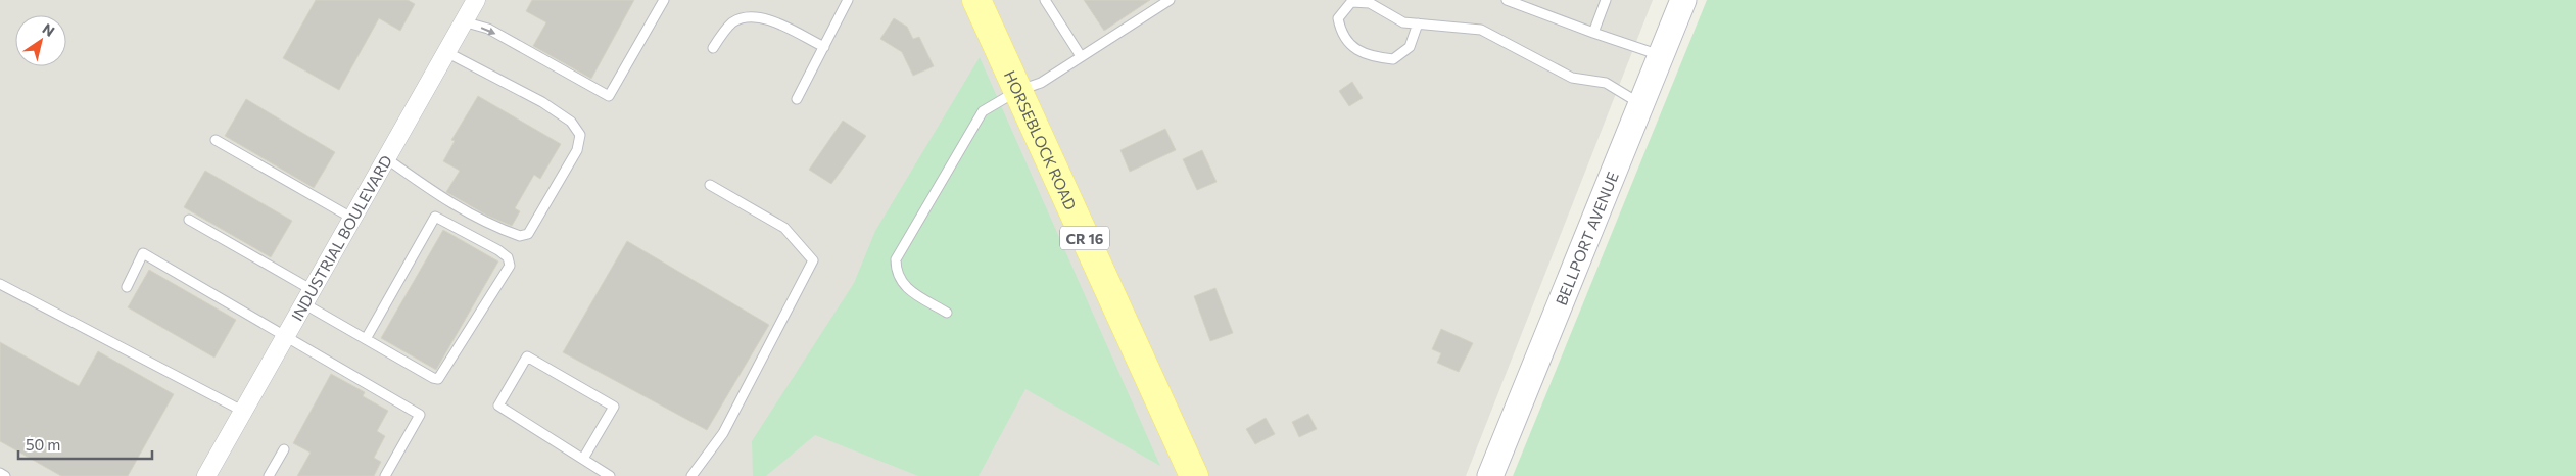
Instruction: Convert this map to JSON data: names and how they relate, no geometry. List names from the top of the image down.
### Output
{
  "streets": {
    "main road": ["HORSEBLOCK ROAD", "CR 16", "BELLPORT AVENUE"],
    "street": ["INDUSTRIAL BOULEVARD"]
  },
  "scale_bar": "50 m",
  "north": "top right"
}
